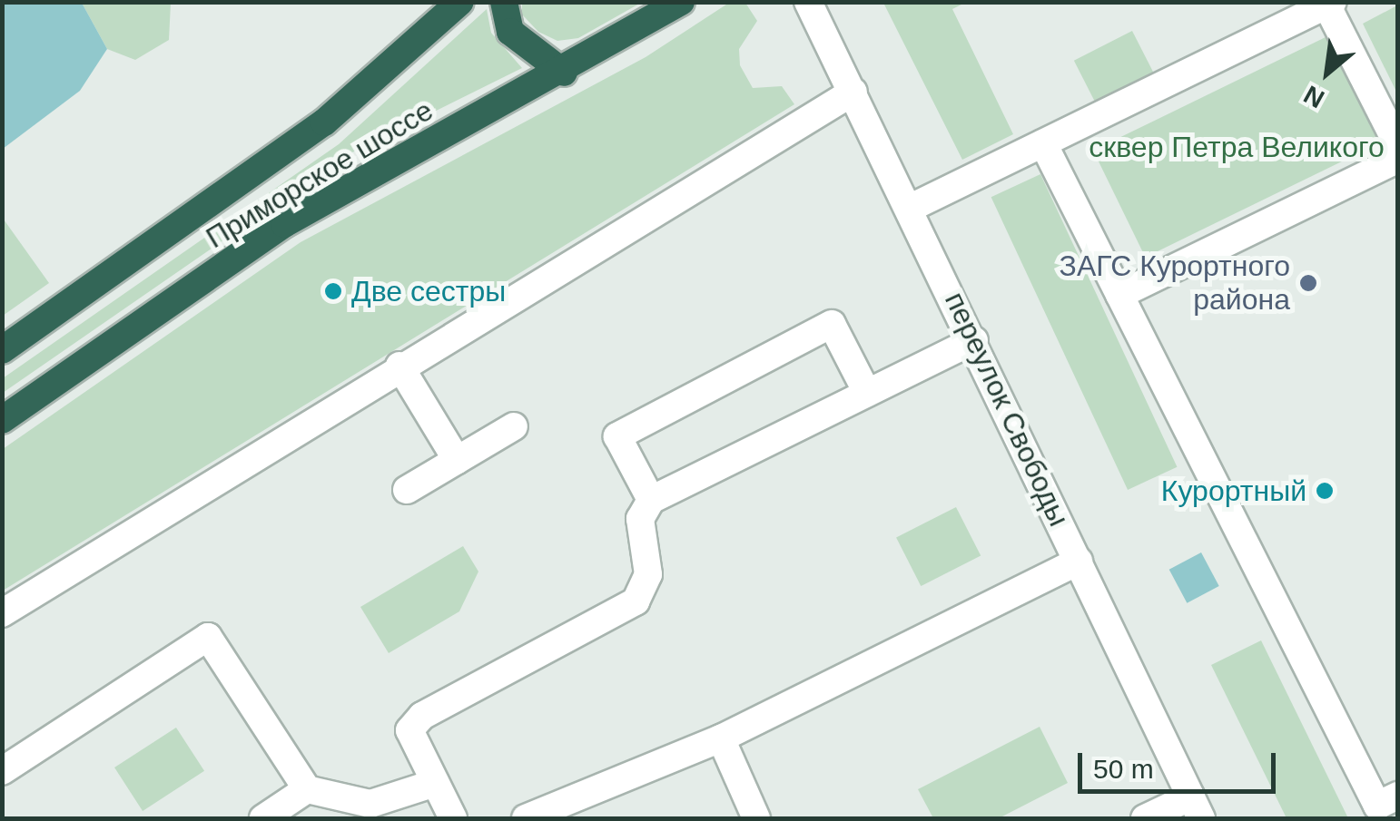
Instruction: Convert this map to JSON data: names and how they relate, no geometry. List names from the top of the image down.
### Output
{
  "streets": {
    "highway": ["Приморское шоссе"],
    "street": ["переулок Свободы"]
  },
  "parks": ["сквер Петра Великого"],
  "places": ["ЗАГС Курортного района", "Две сестры", "Курортный"],
  "scale_bar": "50 m",
  "north": "bottom left"
}
